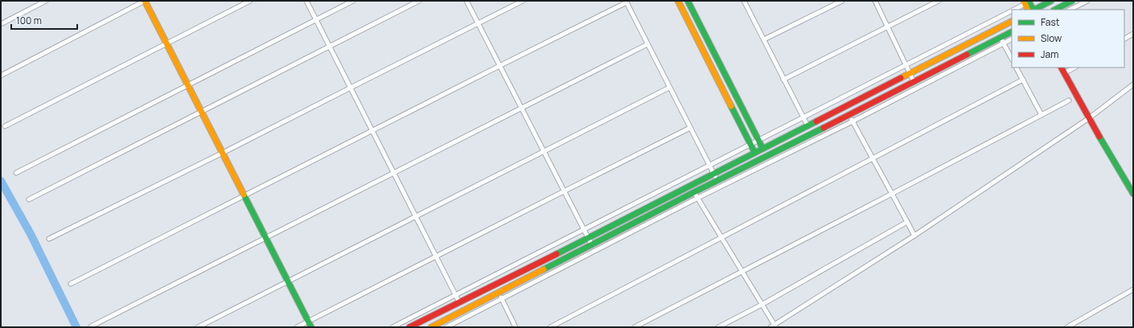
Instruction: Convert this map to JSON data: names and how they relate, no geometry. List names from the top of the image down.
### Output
{
  "legend": ["Fast", "Slow", "Jam"],
  "scale_bar": "100 m"
}
